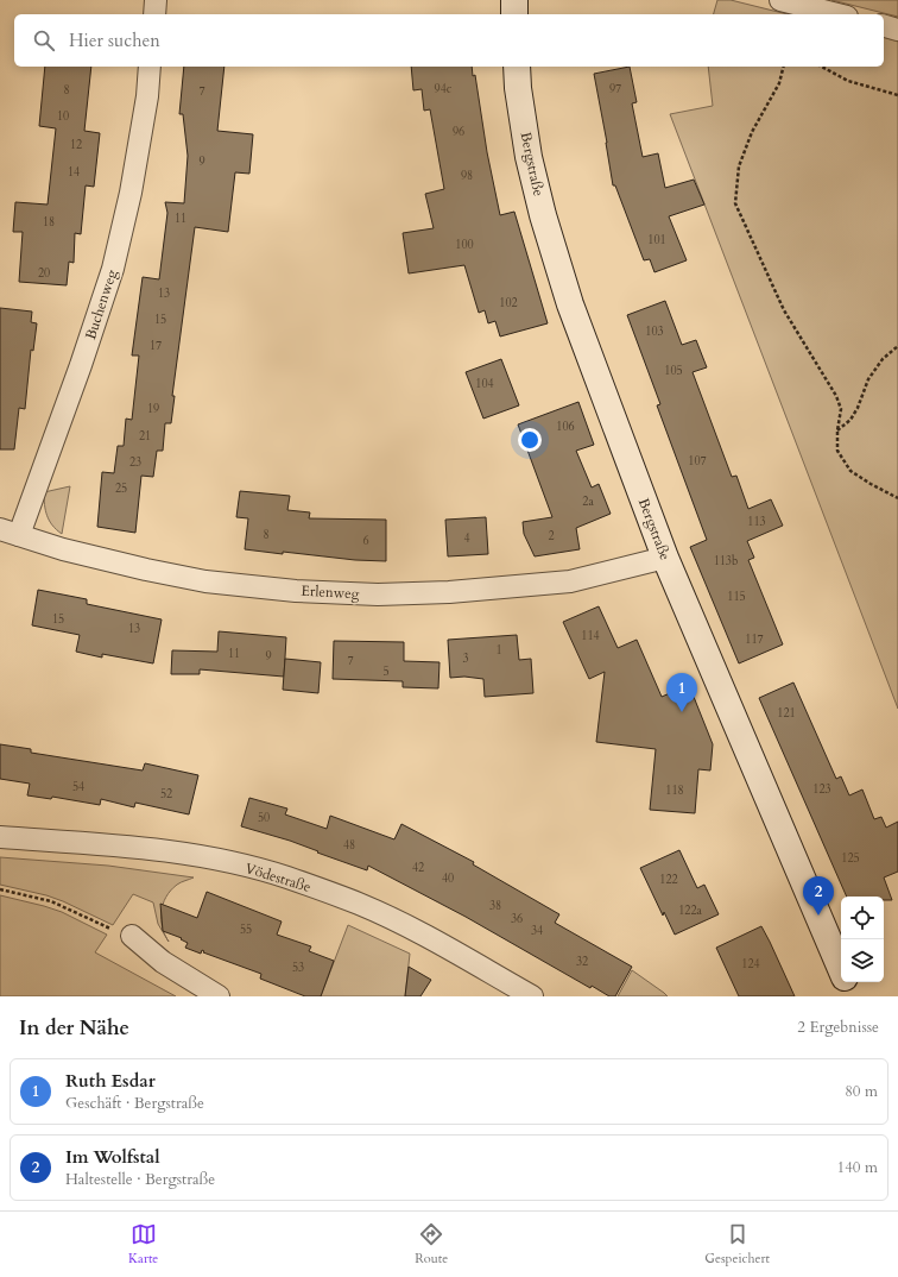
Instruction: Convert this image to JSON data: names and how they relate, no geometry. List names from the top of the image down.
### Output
{
  "streets": {
    "street": [
      "Bergstraße",
      "Buchenweg",
      "Erlenweg",
      "Vödestraße"
    ]
  },
  "crossings": [
    ["Bergstraße", "Erlenweg"],
    ["Buchenweg", "Erlenweg"]
  ],
  "house_numbers": [
    "94c",
    "97",
    "8",
    "7",
    "10",
    "96",
    "12",
    "9",
    "14",
    "98",
    "11",
    "18",
    "101",
    "100",
    "20",
    "13",
    "102",
    "15",
    "103",
    "17",
    "105",
    "104",
    "19",
    "106",
    "21",
    "107",
    "23",
    "25",
    "2a",
    "113",
    "8",
    "2",
    "4",
    "6",
    "113b",
    "115",
    "15",
    "13",
    "114",
    "117",
    "1",
    "11",
    "9",
    "3",
    "7",
    "5",
    "121",
    "54",
    "123",
    "118",
    "52",
    "50",
    "48",
    "125",
    "42",
    "40",
    "122",
    "38",
    "122a",
    "36",
    "55",
    "34",
    "32",
    "124",
    "53"
  ],
  "page": {
    "search": "Hier suchen",
    "pins": ["1", "2"],
    "heading": ["In der Nähe", "2 Ergebnisse"],
    "list": [
      {
        "mark": "1",
        "name": "Ruth Esdar",
        "note": "Geschäft · Bergstraße",
        "value": "80 m"
      },
      {
        "mark": "2",
        "name": "Im Wolfstal",
        "note": "Haltestelle · Bergstraße",
        "value": "140 m"
      }
    ],
    "nav": ["Karte", "Route", "Gespeichert"]
  }
}
